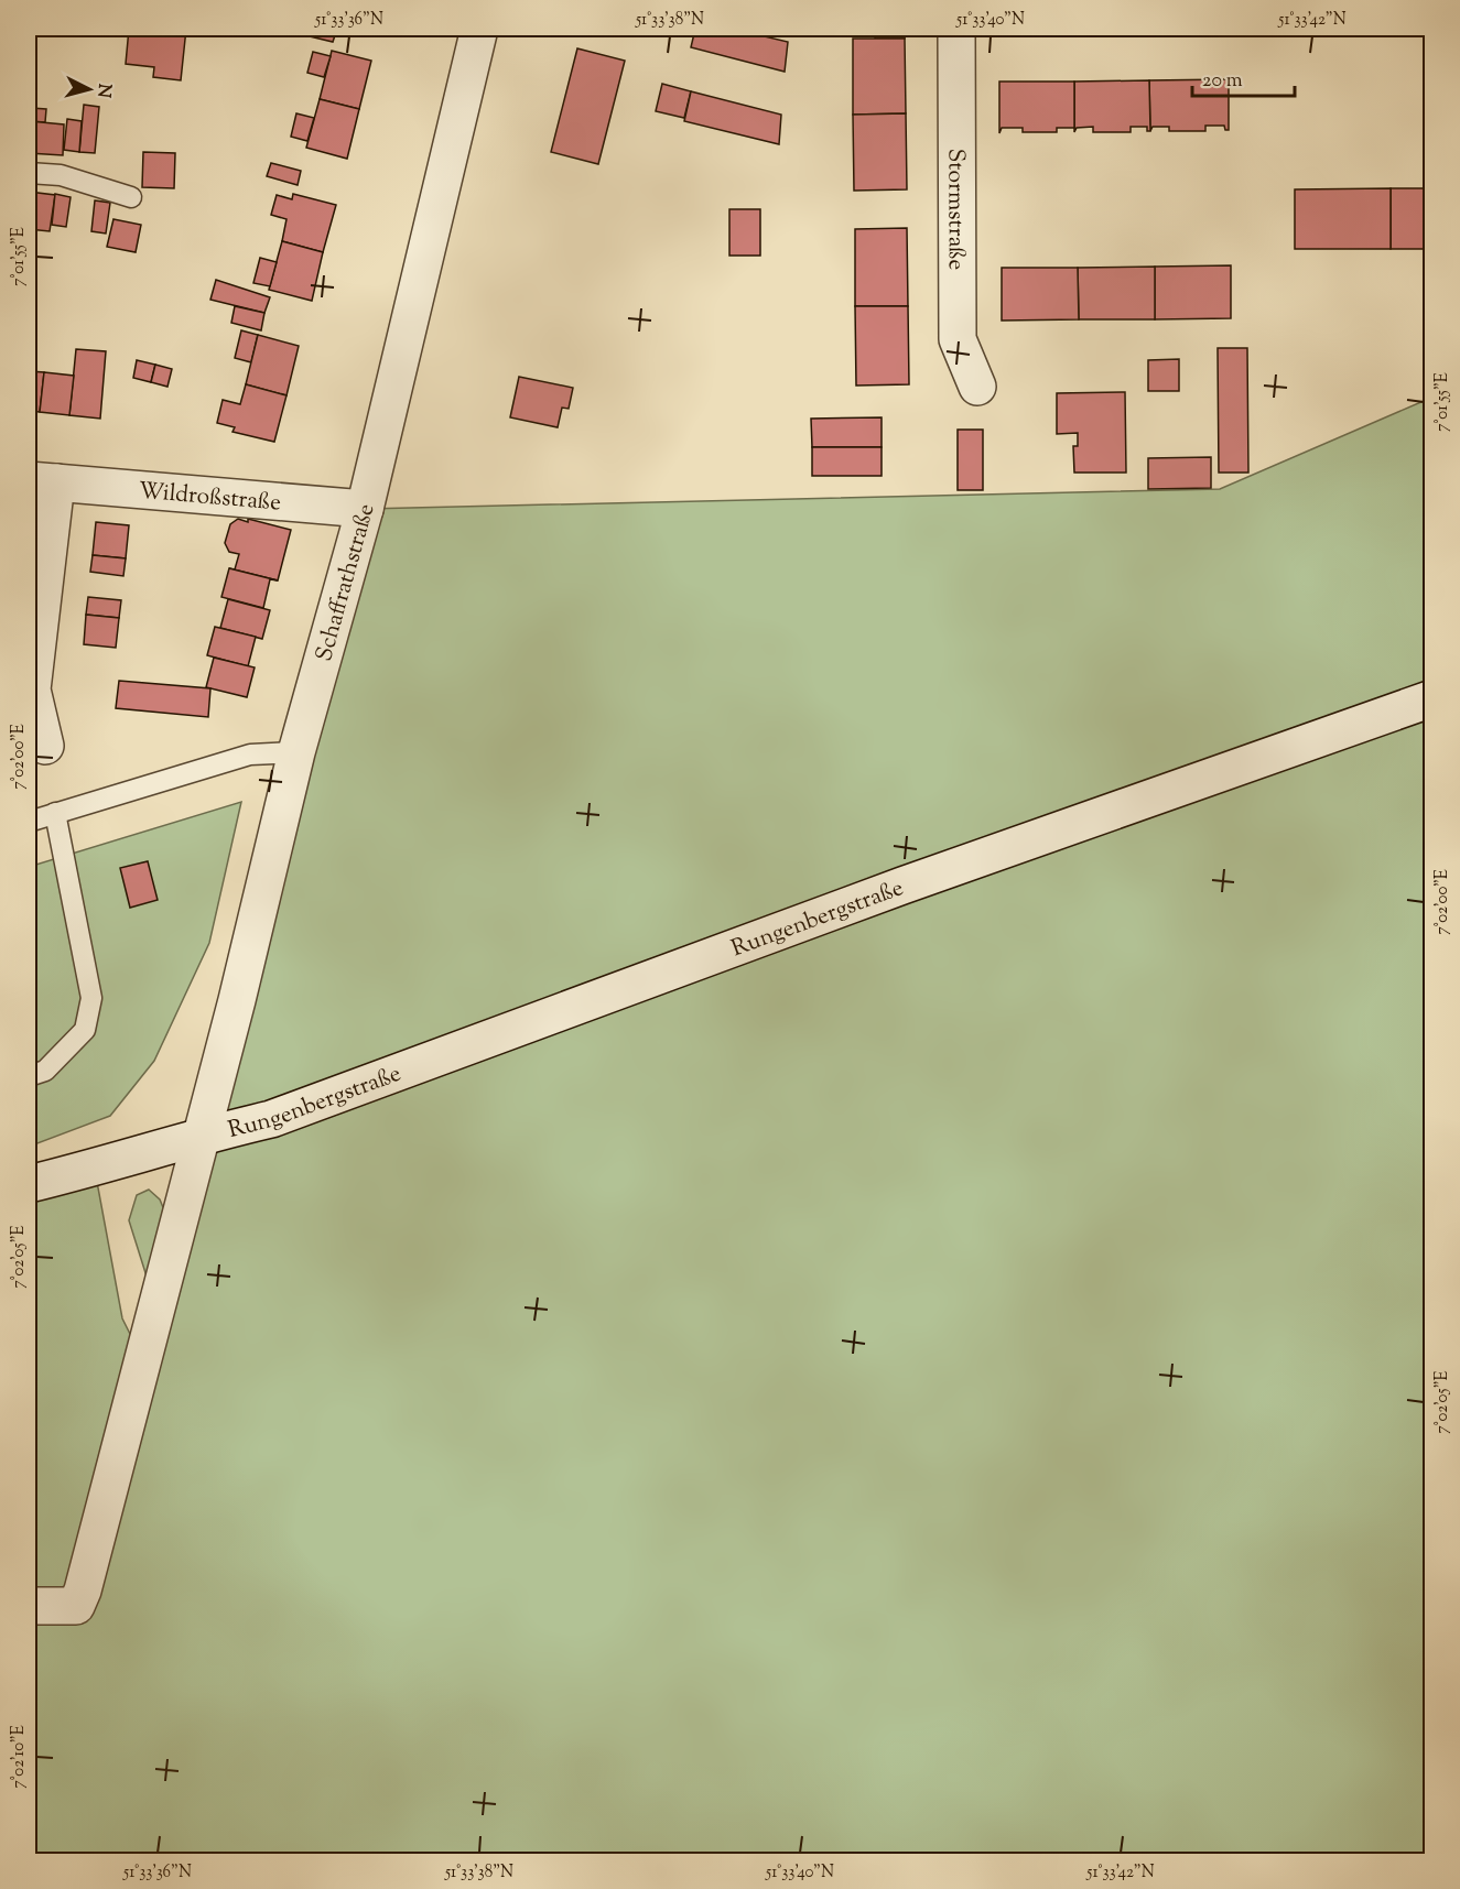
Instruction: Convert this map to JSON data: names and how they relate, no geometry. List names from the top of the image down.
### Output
{
  "streets": {
    "street": [
      "Stormstraße",
      "Wildroßstraße",
      "Schaffrathstraße",
      "Rungenbergstraße"
    ]
  },
  "crossings": [
    ["Wildroßstraße", "Schaffrathstraße"],
    ["Schaffrathstraße", "Rungenbergstraße"]
  ],
  "scale_bar": "20 m",
  "north": "right",
  "coordinates": [
    "51°33'36\"N",
    "51°33'38\"N",
    "51°33'40\"N",
    "51°33'42\"N",
    "7°01'55\"E",
    "7°02'00\"E",
    "7°02'05\"E",
    "7°02'10\"E"
  ]
}
